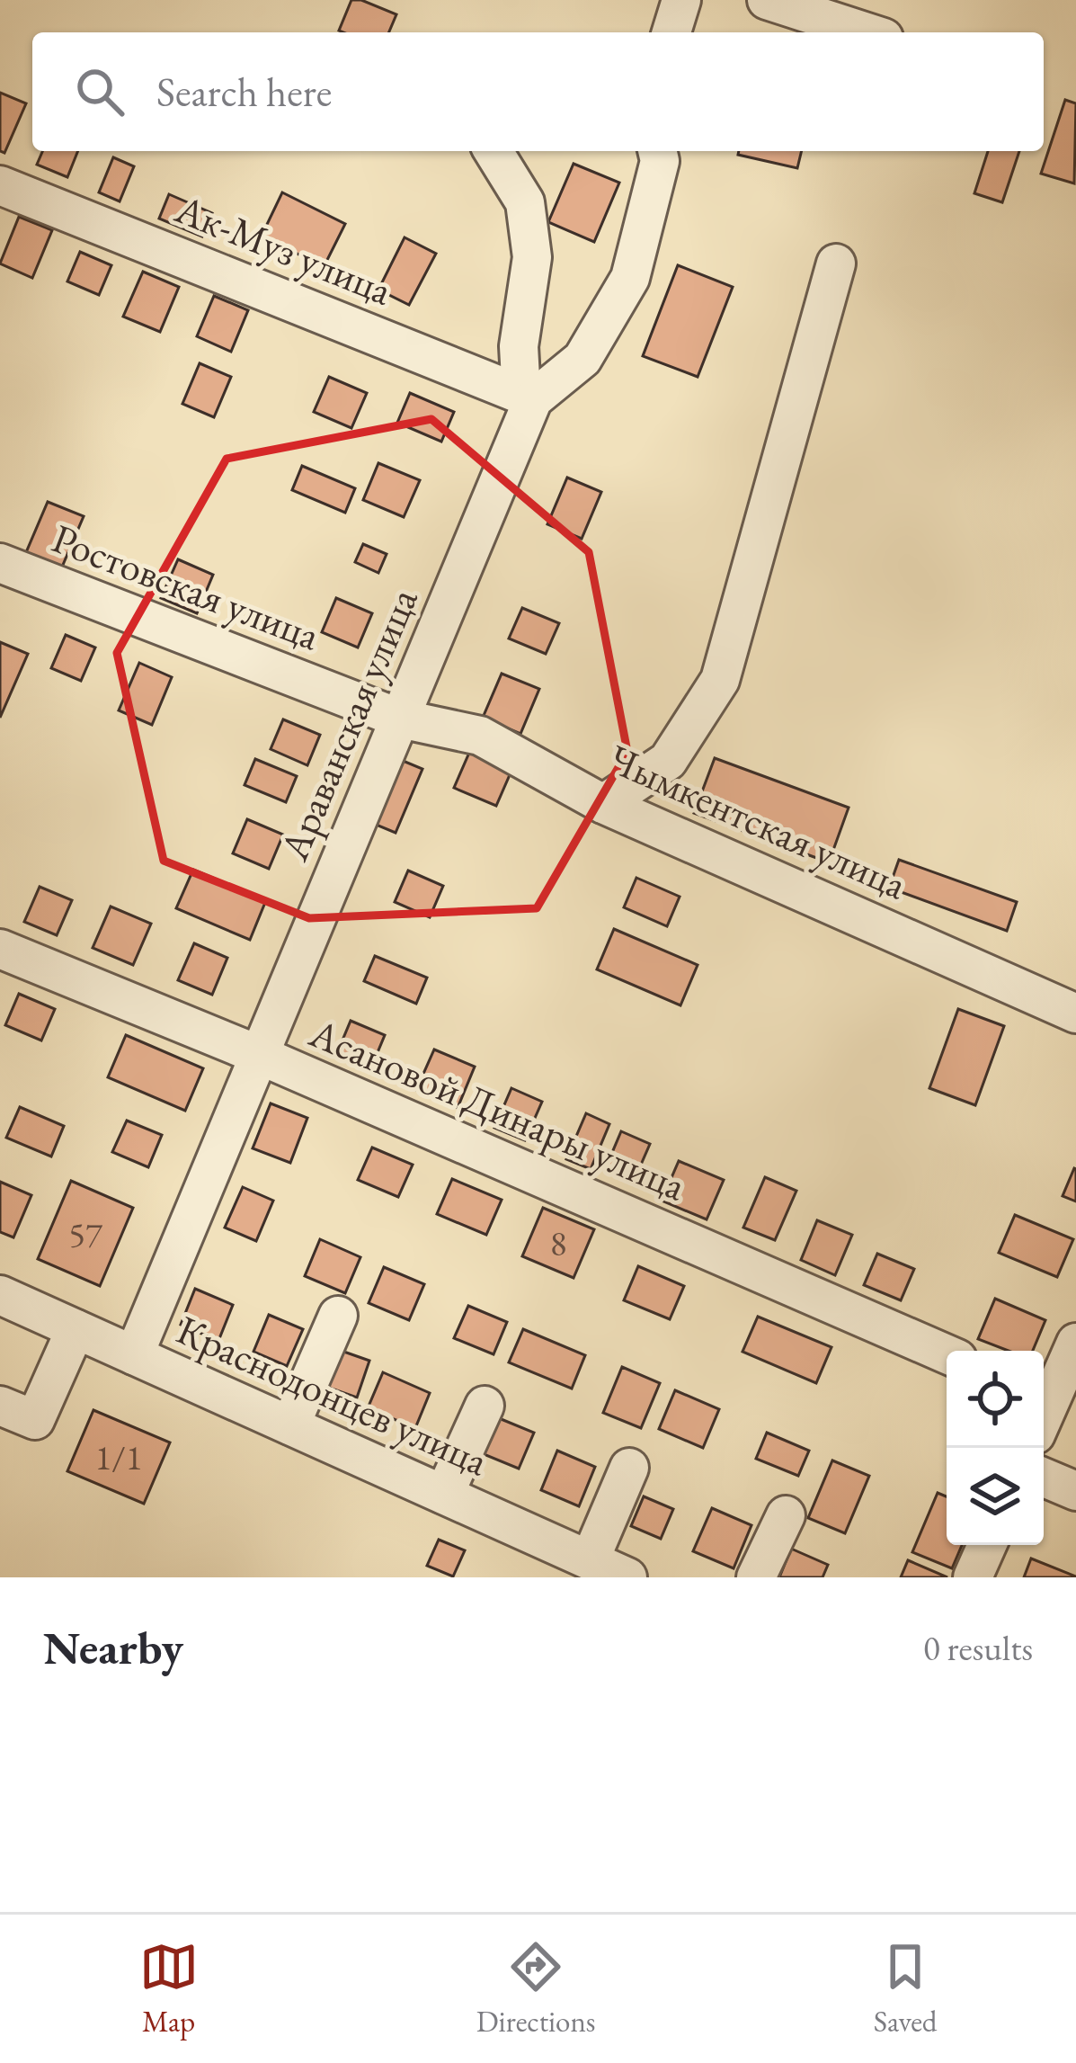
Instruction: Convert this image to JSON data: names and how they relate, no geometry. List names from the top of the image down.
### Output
{
  "streets": {
    "street": [
      "Ак-Муз улица",
      "Ростовская улица",
      "Араванская улица",
      "Чымкентская улица",
      "Асановой Динары улица",
      "Краснодонцев улица"
    ]
  },
  "crossings": [
    ["Ак-Муз улица", "Араванская улица"],
    ["Ростовская улица", "Араванская улица"],
    ["Ростовская улица", "Чымкентская улица"],
    ["Араванская улица", "Чымкентская улица"],
    ["Араванская улица", "Асановой Динары улица"],
    ["Араванская улица", "Краснодонцев улица"]
  ],
  "house_numbers": ["57", "8", "1/1"],
  "page": {
    "search": "Search here",
    "heading": ["Nearby", "0 results"],
    "nav": ["Map", "Directions", "Saved"]
  }
}
